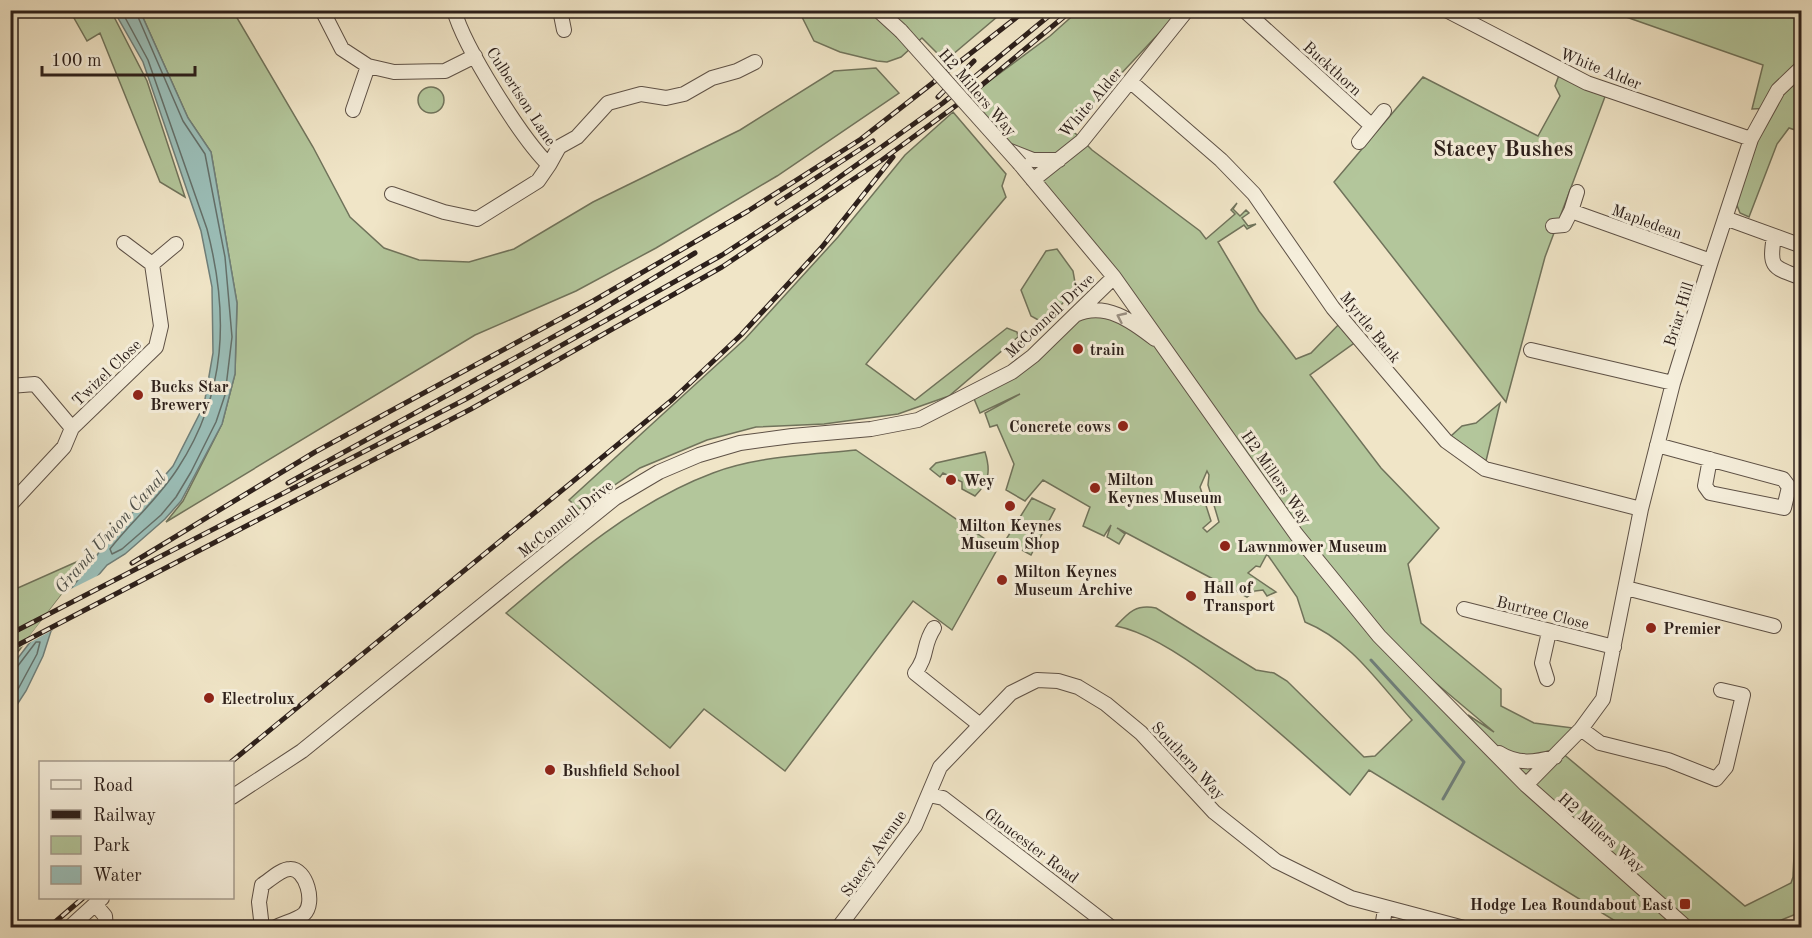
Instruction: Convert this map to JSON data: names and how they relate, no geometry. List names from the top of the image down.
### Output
{
  "streets": {
    "street": [
      "Buckthorn",
      "White Alder",
      "H2 Millers Way",
      "Culbertson Lane",
      "Mapledean",
      "Briar Hill",
      "McConnell Drive",
      "Myrtle Bank",
      "Twizel Close",
      "Burtree Close",
      "Southern Way",
      "Gloucester Road",
      "Stacey Avenue"
    ]
  },
  "crossings": [
    ["White Alder", "H2 Millers Way"],
    ["White Alder", "Briar Hill"],
    ["White Alder", "Myrtle Bank"],
    ["H2 Millers Way", "Briar Hill"],
    ["H2 Millers Way", "McConnell Drive"],
    ["Mapledean", "Briar Hill"],
    ["Briar Hill", "Myrtle Bank"],
    ["Briar Hill", "Burtree Close"],
    ["Southern Way", "Gloucester Road"],
    ["Southern Way", "Stacey Avenue"],
    ["Gloucester Road", "Stacey Avenue"]
  ],
  "districts": ["Stacey Bushes"],
  "water": ["Grand Union Canal"],
  "places": {
    "other": [
      "train",
      "Bucks Star Brewery",
      "Concrete cows",
      "Wey",
      "Milton Keynes Museum",
      "Milton Keynes Museum Shop",
      "Lawnmower Museum",
      "Milton Keynes Museum Archive",
      "Hall of Transport",
      "Premier",
      "Electrolux",
      "Bushfield School"
    ],
    "transit": ["Hodge Lea Roundabout East"]
  },
  "legend": [
    "Road",
    "Railway",
    "Park",
    "Water"
  ],
  "scale_bar": "100 m"
}
